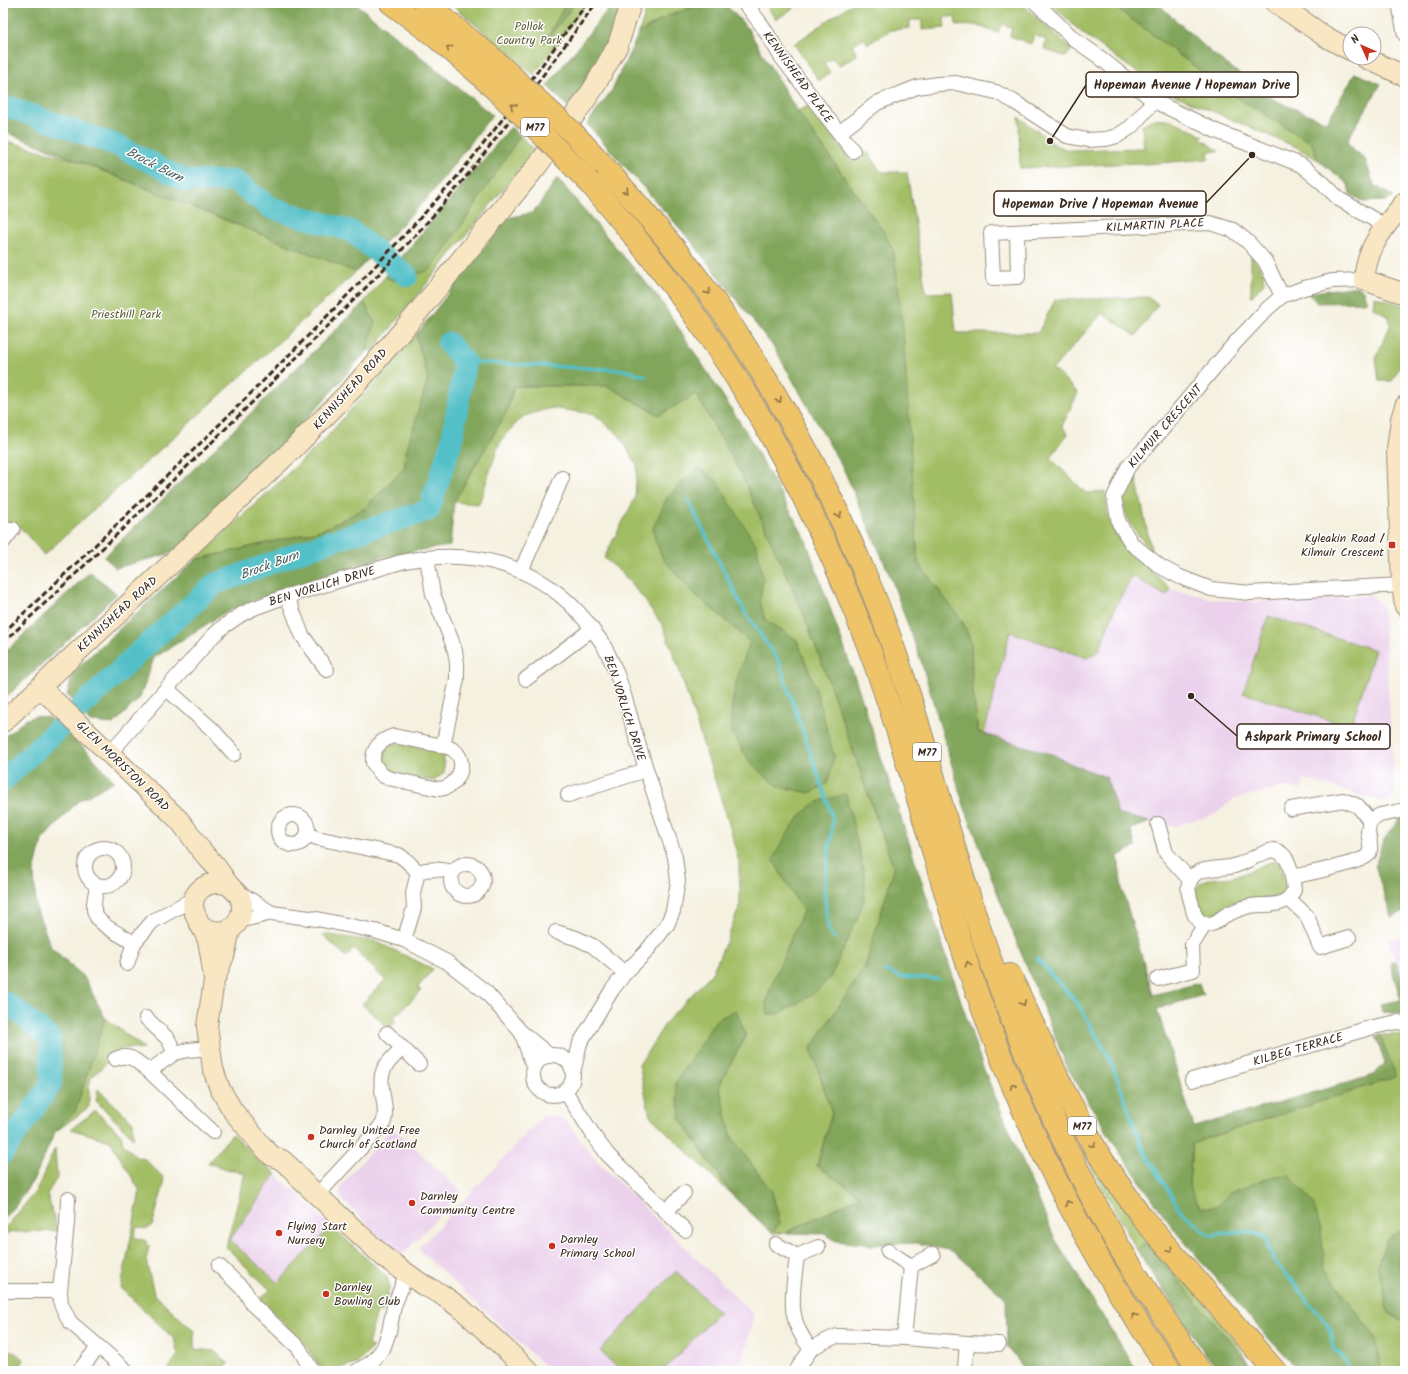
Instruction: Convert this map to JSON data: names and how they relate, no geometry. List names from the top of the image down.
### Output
{
  "streets": {
    "highway": ["M77"],
    "street": [
      "KENNISHEAD PLACE",
      "KILMARTIN PLACE",
      "KENNISHEAD ROAD",
      "KILMUIR CRESCENT",
      "BEN VORLICH DRIVE",
      "GLEN MORISTON ROAD",
      "KILBEG TERRACE"
    ]
  },
  "crossings": [
    ["KILMARTIN PLACE", "KILMUIR CRESCENT"],
    ["KENNISHEAD ROAD", "GLEN MORISTON ROAD"],
    ["BEN VORLICH DRIVE", "GLEN MORISTON ROAD"]
  ],
  "water": ["Brock Burn"],
  "parks": ["Pollok Country Park", "Priesthill Park"],
  "places": {
    "other": [
      "Hopeman Avenue / Hopeman Drive",
      "Hopeman Drive / Hopeman Avenue",
      "Ashpark Primary School",
      "Darnley United Free Church of Scotland",
      "Darnley Community Centre",
      "Flying Start Nursery",
      "Darnley Primary School",
      "Darnley Bowling Club"
    ],
    "transit": ["Kyleakin Road / Kilmuir Crescent"]
  },
  "north": "top left"
}
